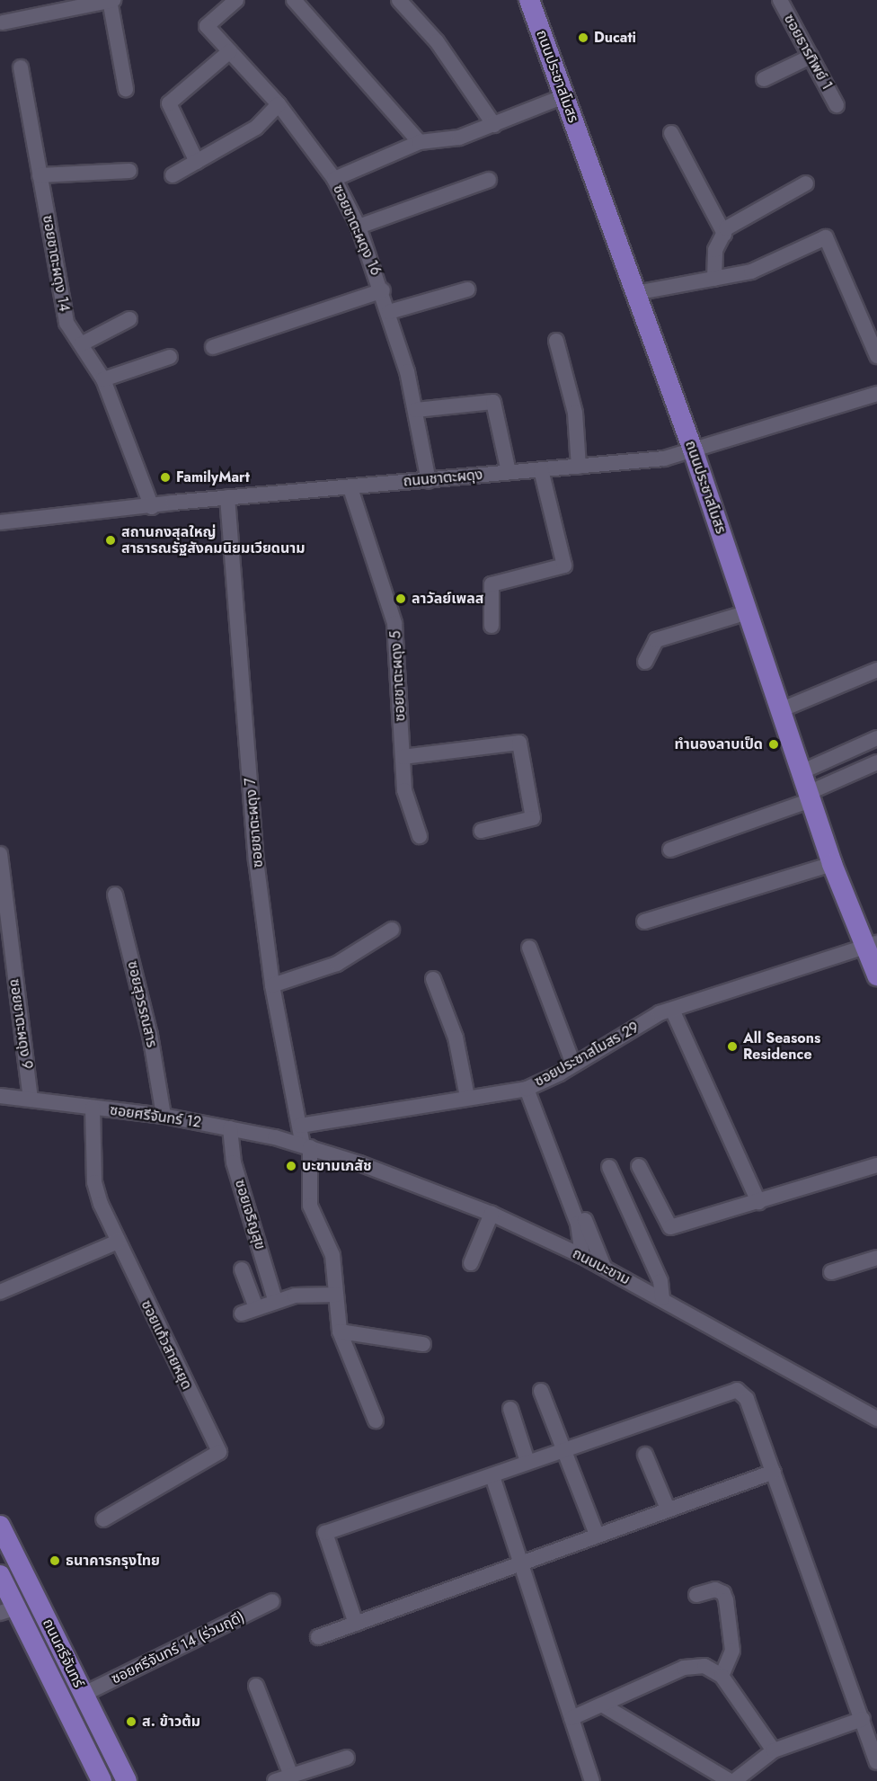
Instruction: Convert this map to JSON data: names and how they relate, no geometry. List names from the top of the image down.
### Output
{
  "streets": {
    "main road": ["ถนนประชาสโมสร", "ถนนศรีจันทร์"],
    "street": [
      "ซอยธารทิพย์ 1",
      "ซอยชาตะผดุง 16",
      "ซอยชาตะผดุง 14",
      "ถนนชาตะผดุง",
      "ซอยชาตะผดุง 5",
      "ซอยชาตะผดุง 7",
      "ซอยสุวรรณสาร",
      "ซอยชาตะผดุง 9",
      "ซอยประชาสโมสร 29",
      "ซอยศรีจันทร์ 12",
      "ซอยเจริญสุข",
      "ถนนบะขาม",
      "ซอยแก้วสายหยุด",
      "ซอยศรีจันทร์ 14 (ร่วมฤดี)"
    ]
  },
  "crossings": [
    ["ถนนประชาสโมสร", "ถนนชาตะผดุง"],
    ["ถนนประชาสโมสร", "ซอยประชาสโมสร 29"],
    ["ซอยชาตะผดุง 16", "ถนนชาตะผดุง"],
    ["ซอยชาตะผดุง 14", "ถนนชาตะผดุง"],
    ["ถนนชาตะผดุง", "ซอยชาตะผดุง 5"],
    ["ถนนชาตะผดุง", "ซอยชาตะผดุง 7"],
    ["ซอยชาตะผดุง 7", "ซอยประชาสโมสร 29"],
    ["ซอยชาตะผดุง 7", "ซอยศรีจันทร์ 12"],
    ["ซอยชาตะผดุง 7", "ถนนบะขาม"],
    ["ซอยสุวรรณสาร", "ซอยศรีจันทร์ 12"],
    ["ซอยชาตะผดุง 9", "ซอยศรีจันทร์ 12"],
    ["ซอยศรีจันทร์ 12", "ซอยเจริญสุข"],
    ["ซอยศรีจันทร์ 12", "ถนนบะขาม"],
    ["ซอยศรีจันทร์ 12", "ซอยแก้วสายหยุด"],
    ["ซอยศรีจันทร์ 14 (ร่วมฤดี)", "ถนนศรีจันทร์"]
  ],
  "places": [
    "Ducati",
    "FamilyMart",
    "สถานกงสุลใหญ่ สาธารณรัฐสังคมนิยมเวียดนาม",
    "ลาวัลย์เพลส",
    "ทำนองลาบเป็ด",
    "All Seasons Residence",
    "บะขามเภสัช",
    "ธนาคารกรุงไทย",
    "ส. ข้าวต้ม"
  ]
}
